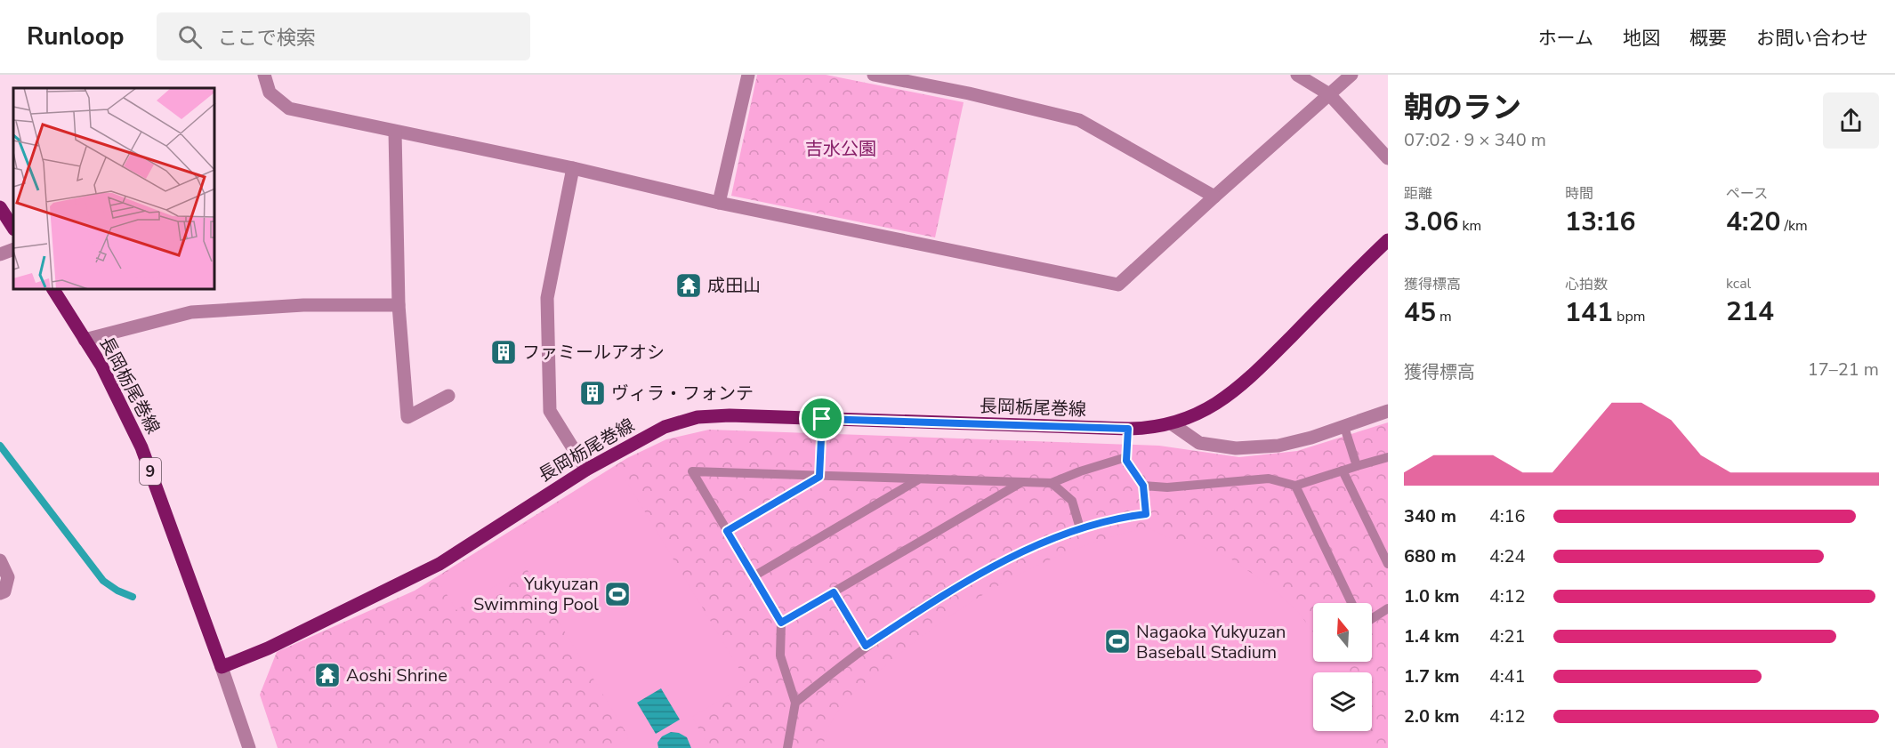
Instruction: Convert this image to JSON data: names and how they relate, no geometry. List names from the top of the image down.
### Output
{
  "streets": {
    "main road": ["長岡栃尾巻線", "9"]
  },
  "parks": ["吉水公園"],
  "places": {
    "temple": ["成田山", "Aoshi Shrine"],
    "building": ["ファミールアオシ", "ヴィラ・フォンテ"],
    "sports": ["Yukyuzan Swimming Pool", "Nagaoka Yukyuzan Baseball Stadium"]
  },
  "north": "top",
  "page": {
    "header": "Runloop",
    "search": "ここで検索",
    "nav": [
      "ホーム",
      "地図",
      "概要",
      "お問い合わせ"
    ],
    "heading": ["朝のラン", "07:02 · 9 × 340 m"],
    "stats": [
      ["距離", "3.06 km"],
      ["時間", "13:16"],
      ["ペース", "4:20 /km"],
      ["獲得標高", "45 m"],
      ["心拍数", "141 bpm"],
      ["kcal", "214"]
    ],
    "chart": ["獲得標高", "17–21 m"],
    "list": [
      {
        "name": "340 m",
        "note": "4:16"
      },
      {
        "name": "680 m",
        "note": "4:24"
      },
      {
        "name": "1.0 km",
        "note": "4:12"
      },
      {
        "name": "1.4 km",
        "note": "4:21"
      },
      {
        "name": "1.7 km",
        "note": "4:41"
      },
      {
        "name": "2.0 km",
        "note": "4:12"
      }
    ]
  }
}
